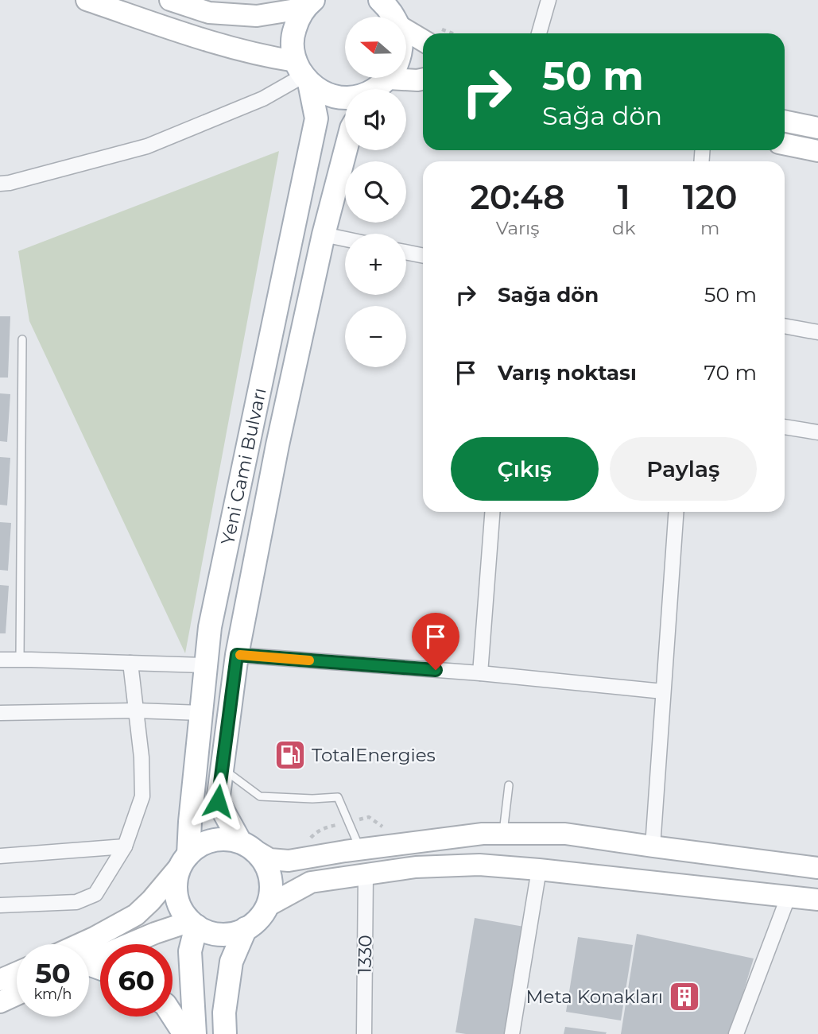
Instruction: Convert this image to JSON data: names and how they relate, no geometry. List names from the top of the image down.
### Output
{
  "streets": {
    "main road": ["Yeni Cami Bulvarı"],
    "street": ["1330"]
  },
  "places": {
    "fuel station": ["TotalEnergies"],
    "building": ["Meta Konakları"]
  },
  "north": "left",
  "page": {
    "map_buttons": ["+", "−"],
    "turn": ["50 m", "Sağa dön"],
    "eta": [
      "20:48",
      "Varış",
      "1",
      "dk",
      "120",
      "m"
    ],
    "list": [
      {
        "name": "Sağa dön",
        "value": "50 m"
      },
      {
        "name": "Varış noktası",
        "value": "70 m"
      }
    ],
    "buttons": ["Çıkış", "Paylaş"],
    "speed": "50 km/h",
    "limit": "60"
  }
}
